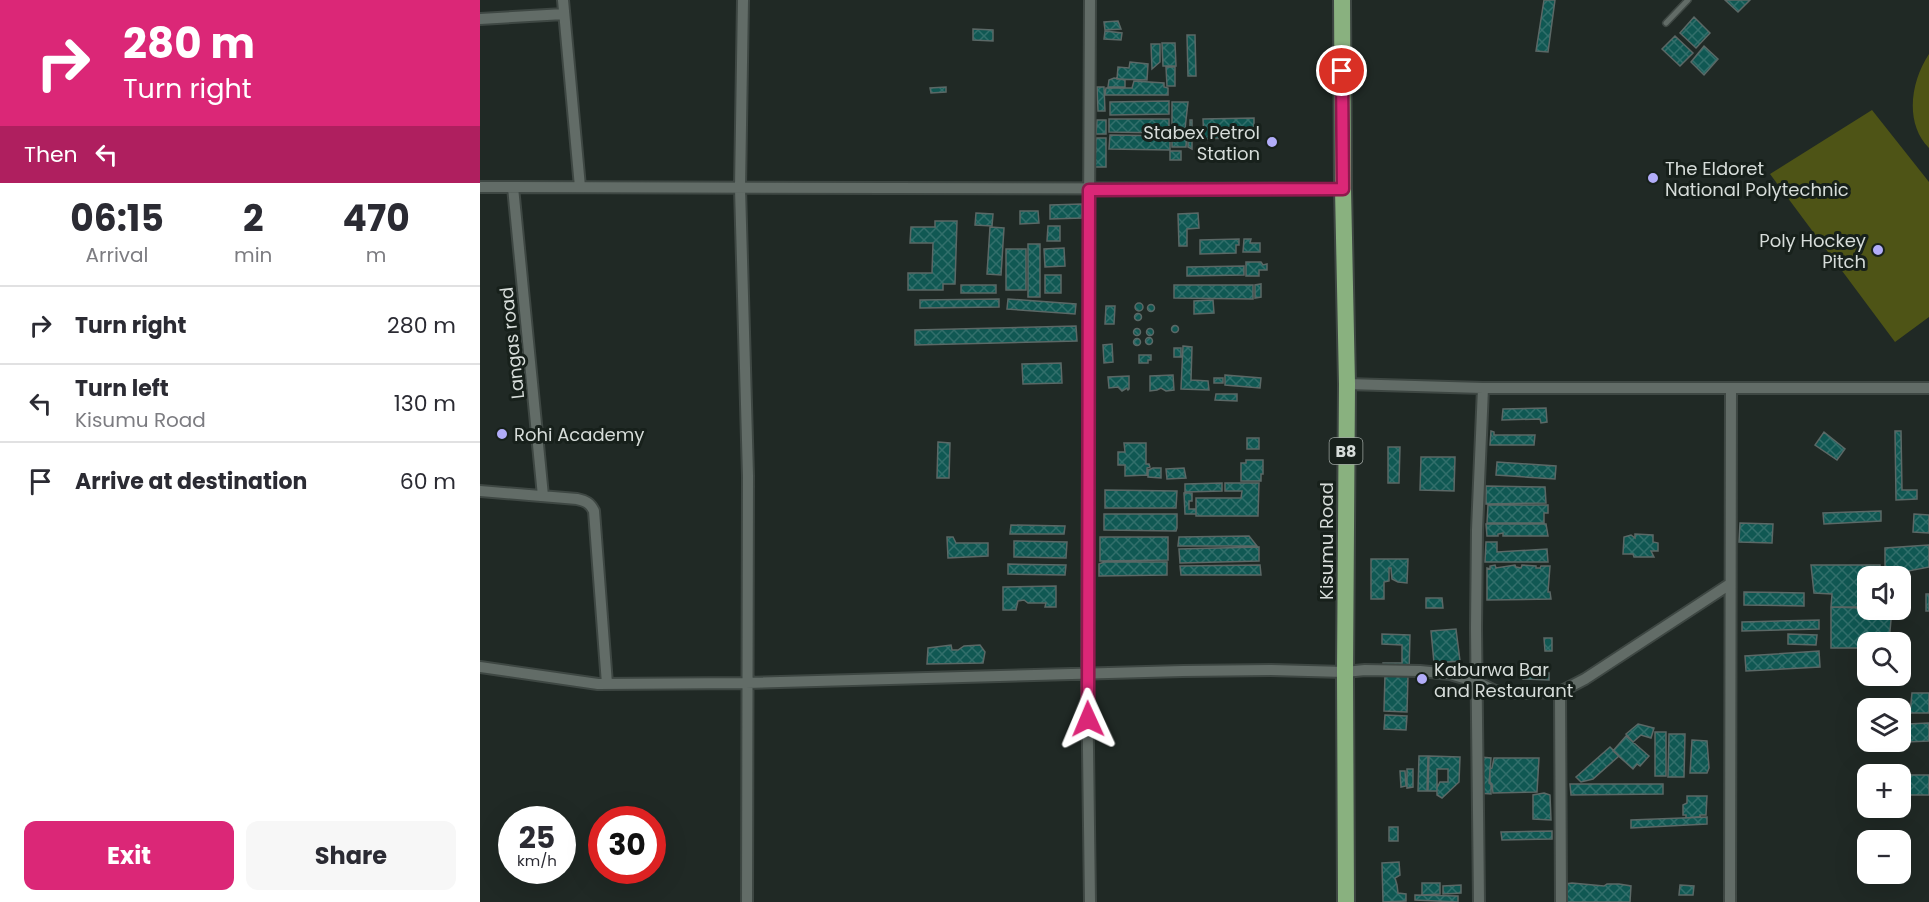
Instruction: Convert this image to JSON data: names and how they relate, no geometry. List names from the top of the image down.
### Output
{
  "streets": {
    "highway": ["B8", "Kisumu Road"],
    "street": ["Langas road"]
  },
  "places": [
    "Stabex Petrol Station",
    "The Eldoret National Polytechnic",
    "Poly Hockey Pitch",
    "Rohi Academy",
    "Kaburwa Bar and Restaurant"
  ],
  "page": {
    "turn": ["280 m", "Turn right"],
    "then": "Then",
    "eta": [
      "06:15",
      "Arrival",
      "2",
      "min",
      "470",
      "m"
    ],
    "list": [
      {
        "name": "Turn right",
        "value": "280 m"
      },
      {
        "name": "Turn left",
        "note": "Kisumu Road",
        "value": "130 m"
      },
      {
        "name": "Arrive at destination",
        "value": "60 m"
      }
    ],
    "map_buttons": ["+", "−"],
    "speed": "25 km/h",
    "limit": "30",
    "buttons": ["Exit", "Share"]
  }
}
